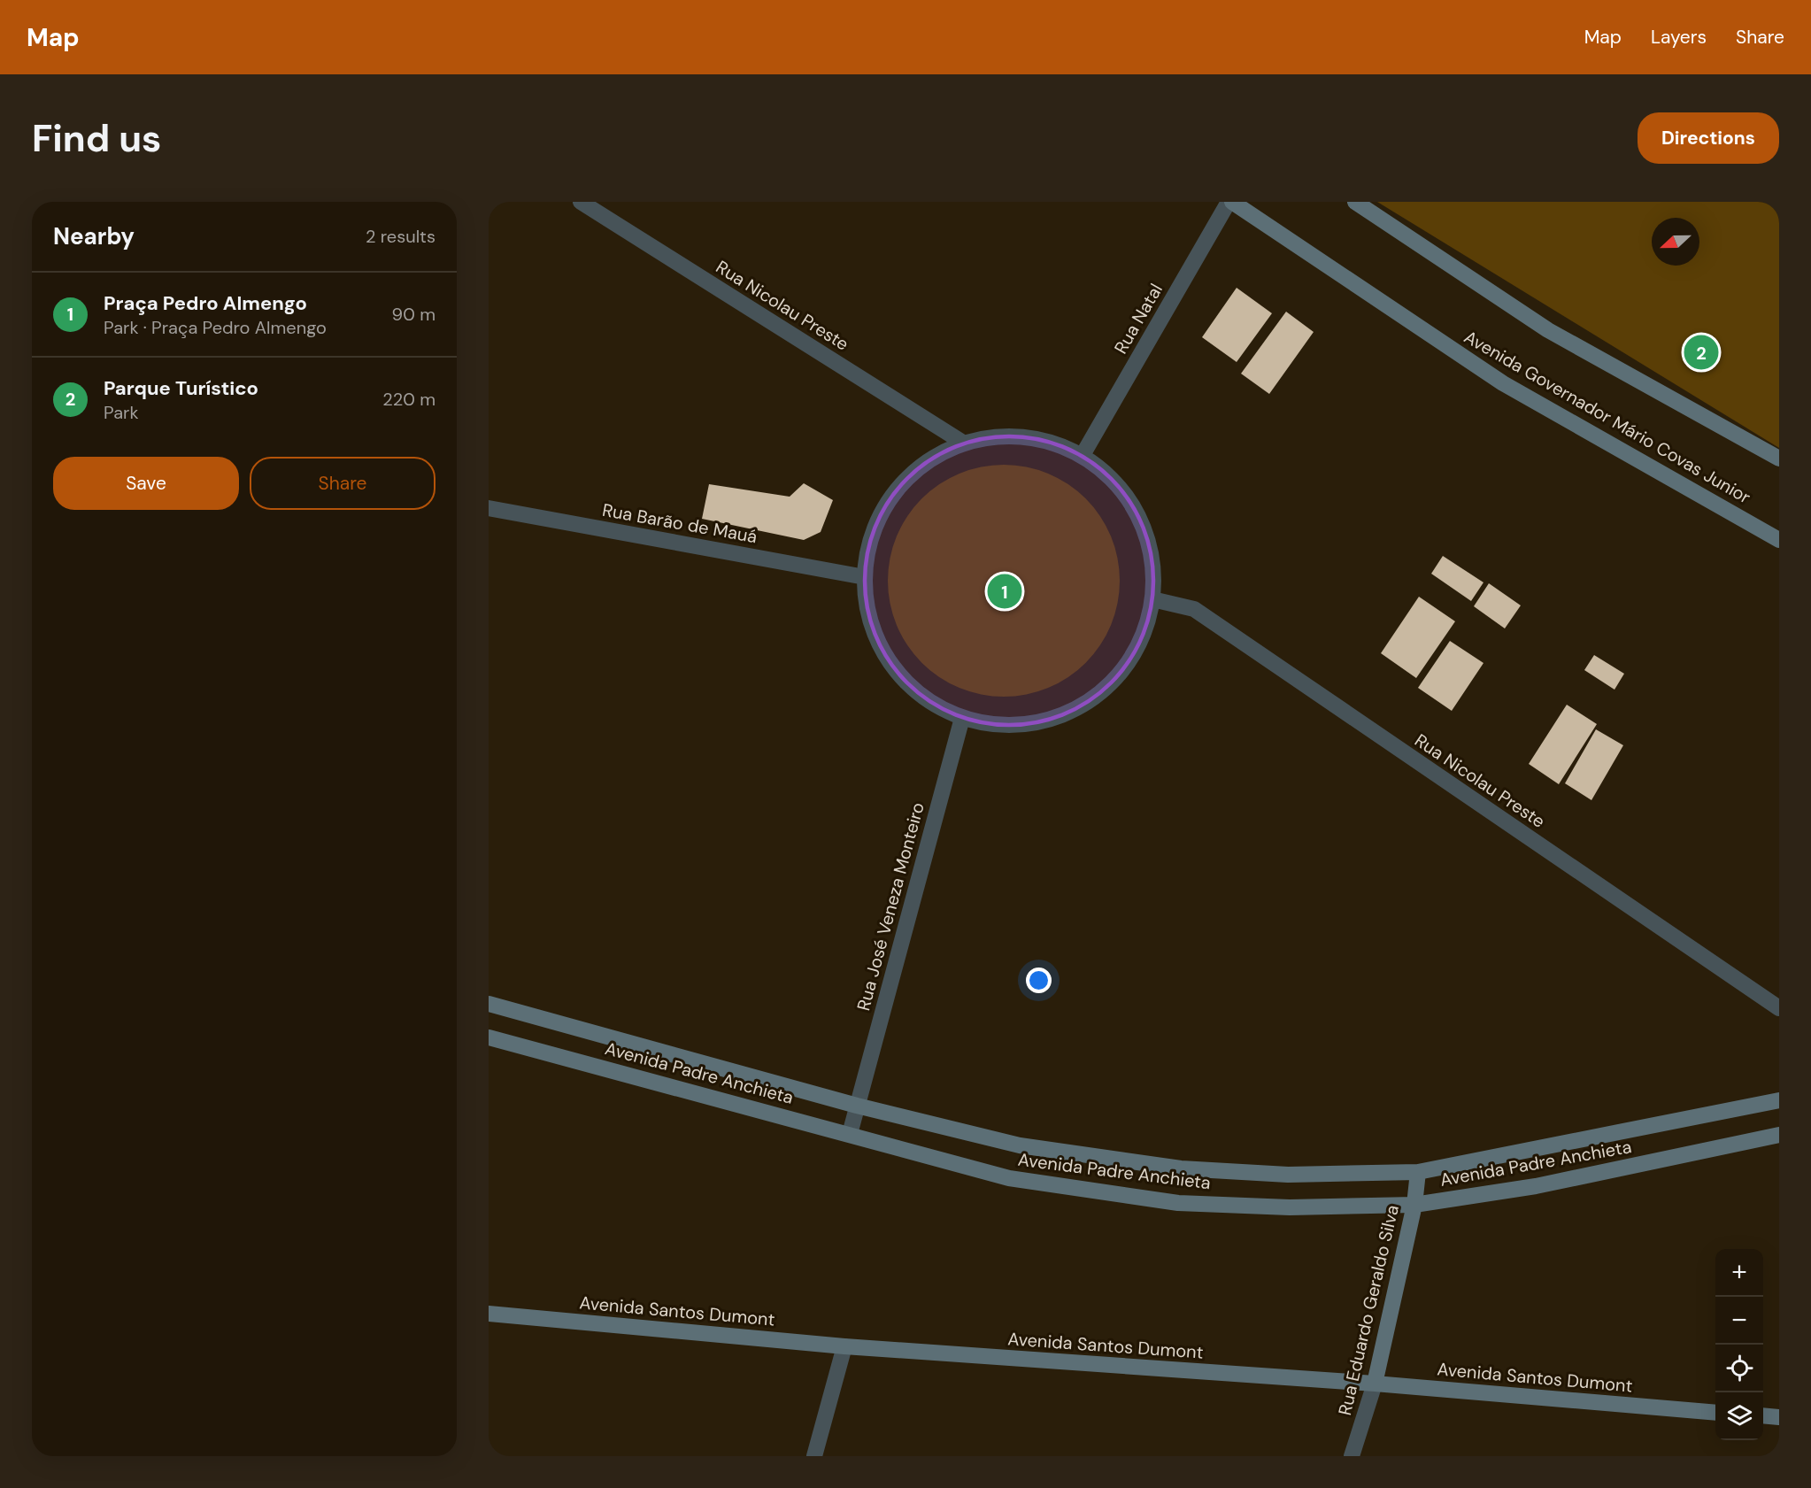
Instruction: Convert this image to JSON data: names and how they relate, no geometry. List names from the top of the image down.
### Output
{
  "streets": {
    "main road": [
      "Avenida Governador Mário Covas Junior",
      "Avenida Padre Anchieta",
      "Rua Eduardo Geraldo Silva",
      "Avenida Santos Dumont"
    ],
    "street": [
      "Rua Nicolau Preste",
      "Rua Natal",
      "Rua Barão de Mauá",
      "Rua José Veneza Monteiro"
    ]
  },
  "crossings": [
    ["Rua Natal", "Avenida Governador Mário Covas Junior"],
    ["Rua José Veneza Monteiro", "Avenida Padre Anchieta"],
    ["Avenida Padre Anchieta", "Rua Eduardo Geraldo Silva"],
    ["Rua Eduardo Geraldo Silva", "Avenida Santos Dumont"]
  ],
  "north": "left",
  "page": {
    "header": "Map",
    "nav": ["Map", "Layers", "Share"],
    "buttons": [
      "Directions",
      ["Save", "Share"]
    ],
    "title": "Find us",
    "heading": ["Nearby", "2 results"],
    "list": [
      {
        "mark": "1",
        "name": "Praça Pedro Almengo",
        "note": "Park · Praça Pedro Almengo",
        "value": "90 m"
      },
      {
        "mark": "2",
        "name": "Parque Turístico",
        "note": "Park",
        "value": "220 m"
      }
    ],
    "pins": ["2", "1"],
    "map_buttons": ["+", "−"]
  }
}
